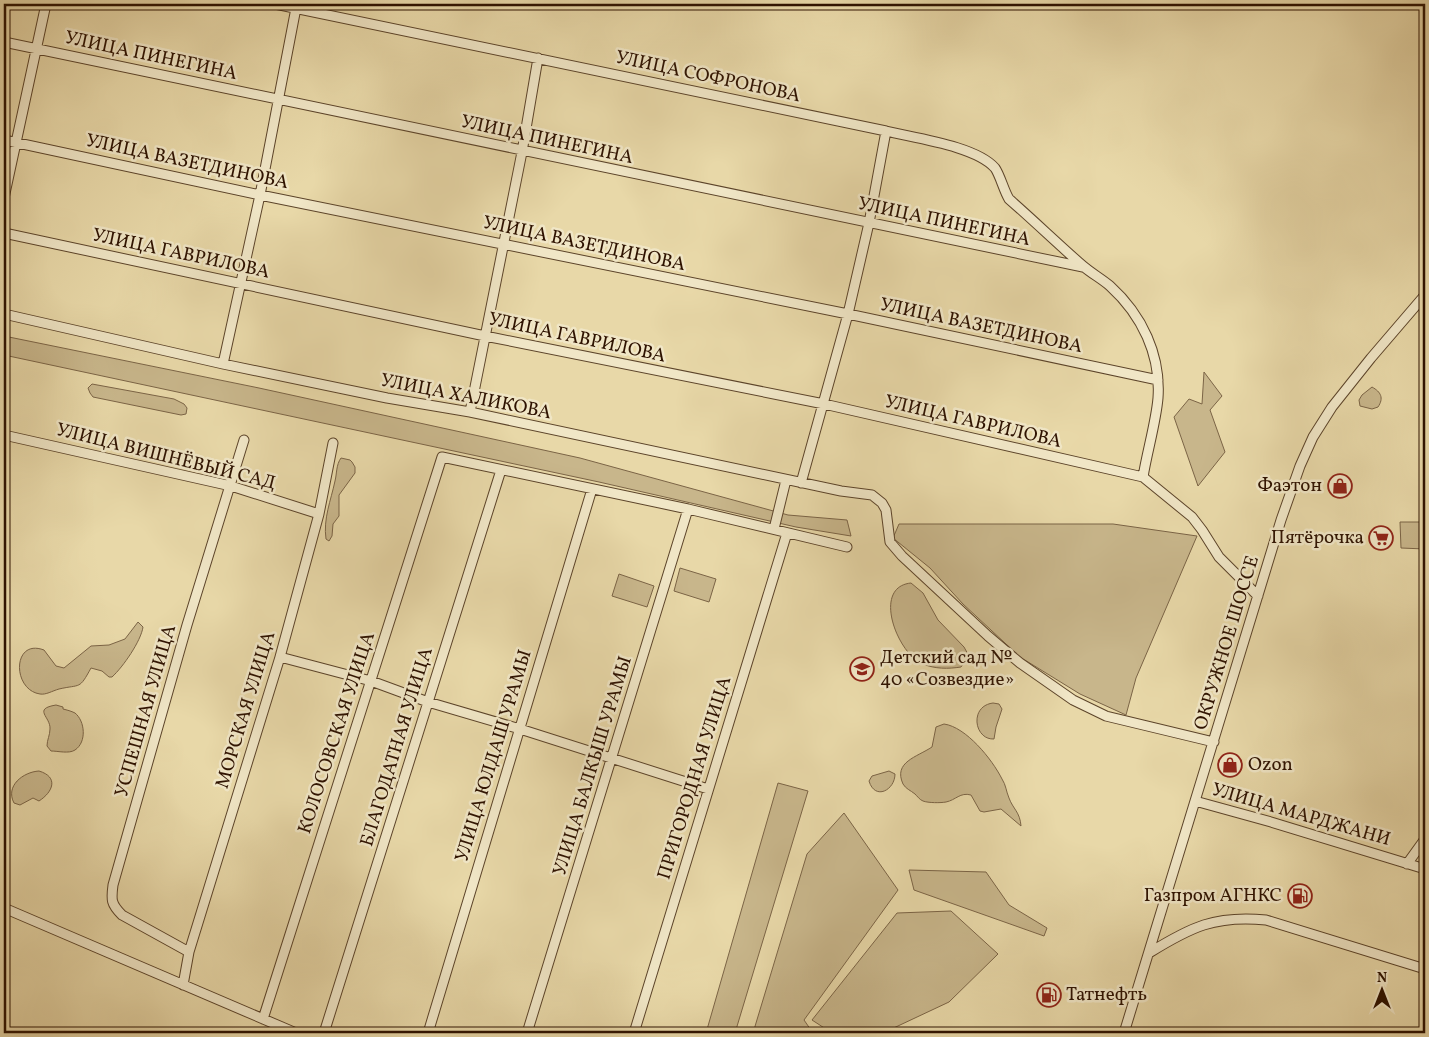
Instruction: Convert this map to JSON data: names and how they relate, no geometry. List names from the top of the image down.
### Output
{
  "streets": {
    "street": [
      "УЛИЦА ПИНЕГИНА",
      "УЛИЦА СОФРОНОВА",
      "УЛИЦА ВАЗЕТДИНОВА",
      "УЛИЦА ГАВРИЛОВА",
      "УЛИЦА ХАЛИКОВА",
      "УЛИЦА ВИШНЁВЫЙ САД",
      "ОКРУЖНОЕ ШОССЕ",
      "МОРСКАЯ УЛИЦА",
      "УСПЕШНАЯ УЛИЦА",
      "КОЛОСОВСКАЯ УЛИЦА",
      "БЛАГОДАТНАЯ УЛИЦА",
      "УЛИЦА ЮЛДАШ УРАМЫ",
      "УЛИЦА БАЛКЫШ УРАМЫ",
      "ПРИГОРОДНАЯ УЛИЦА",
      "УЛИЦА МАРДЖАНИ"
    ]
  },
  "crossings": [
    ["УЛИЦА ПИНЕГИНА", "УЛИЦА СОФРОНОВА"],
    ["УЛИЦА СОФРОНОВА", "УЛИЦА ВАЗЕТДИНОВА"],
    ["УЛИЦА СОФРОНОВА", "УЛИЦА ГАВРИЛОВА"],
    ["УЛИЦА ХАЛИКОВА", "ОКРУЖНОЕ ШОССЕ"],
    ["УЛИЦА ВИШНЁВЫЙ САД", "МОРСКАЯ УЛИЦА"],
    ["УЛИЦА ВИШНЁВЫЙ САД", "УСПЕШНАЯ УЛИЦА"],
    ["ОКРУЖНОЕ ШОССЕ", "УЛИЦА МАРДЖАНИ"],
    ["МОРСКАЯ УЛИЦА", "УСПЕШНАЯ УЛИЦА"],
    ["КОЛОСОВСКАЯ УЛИЦА", "БЛАГОДАТНАЯ УЛИЦА"]
  ],
  "places": {
    "shop": ["Фаэтон", "Ozon"],
    "supermarket": ["Пятёрочка"],
    "school or university": ["Детский сад № 40 «Созвездие»"],
    "fuel station": ["Газпром АГНКС", "Татнефть"]
  },
  "north": "top"
}
